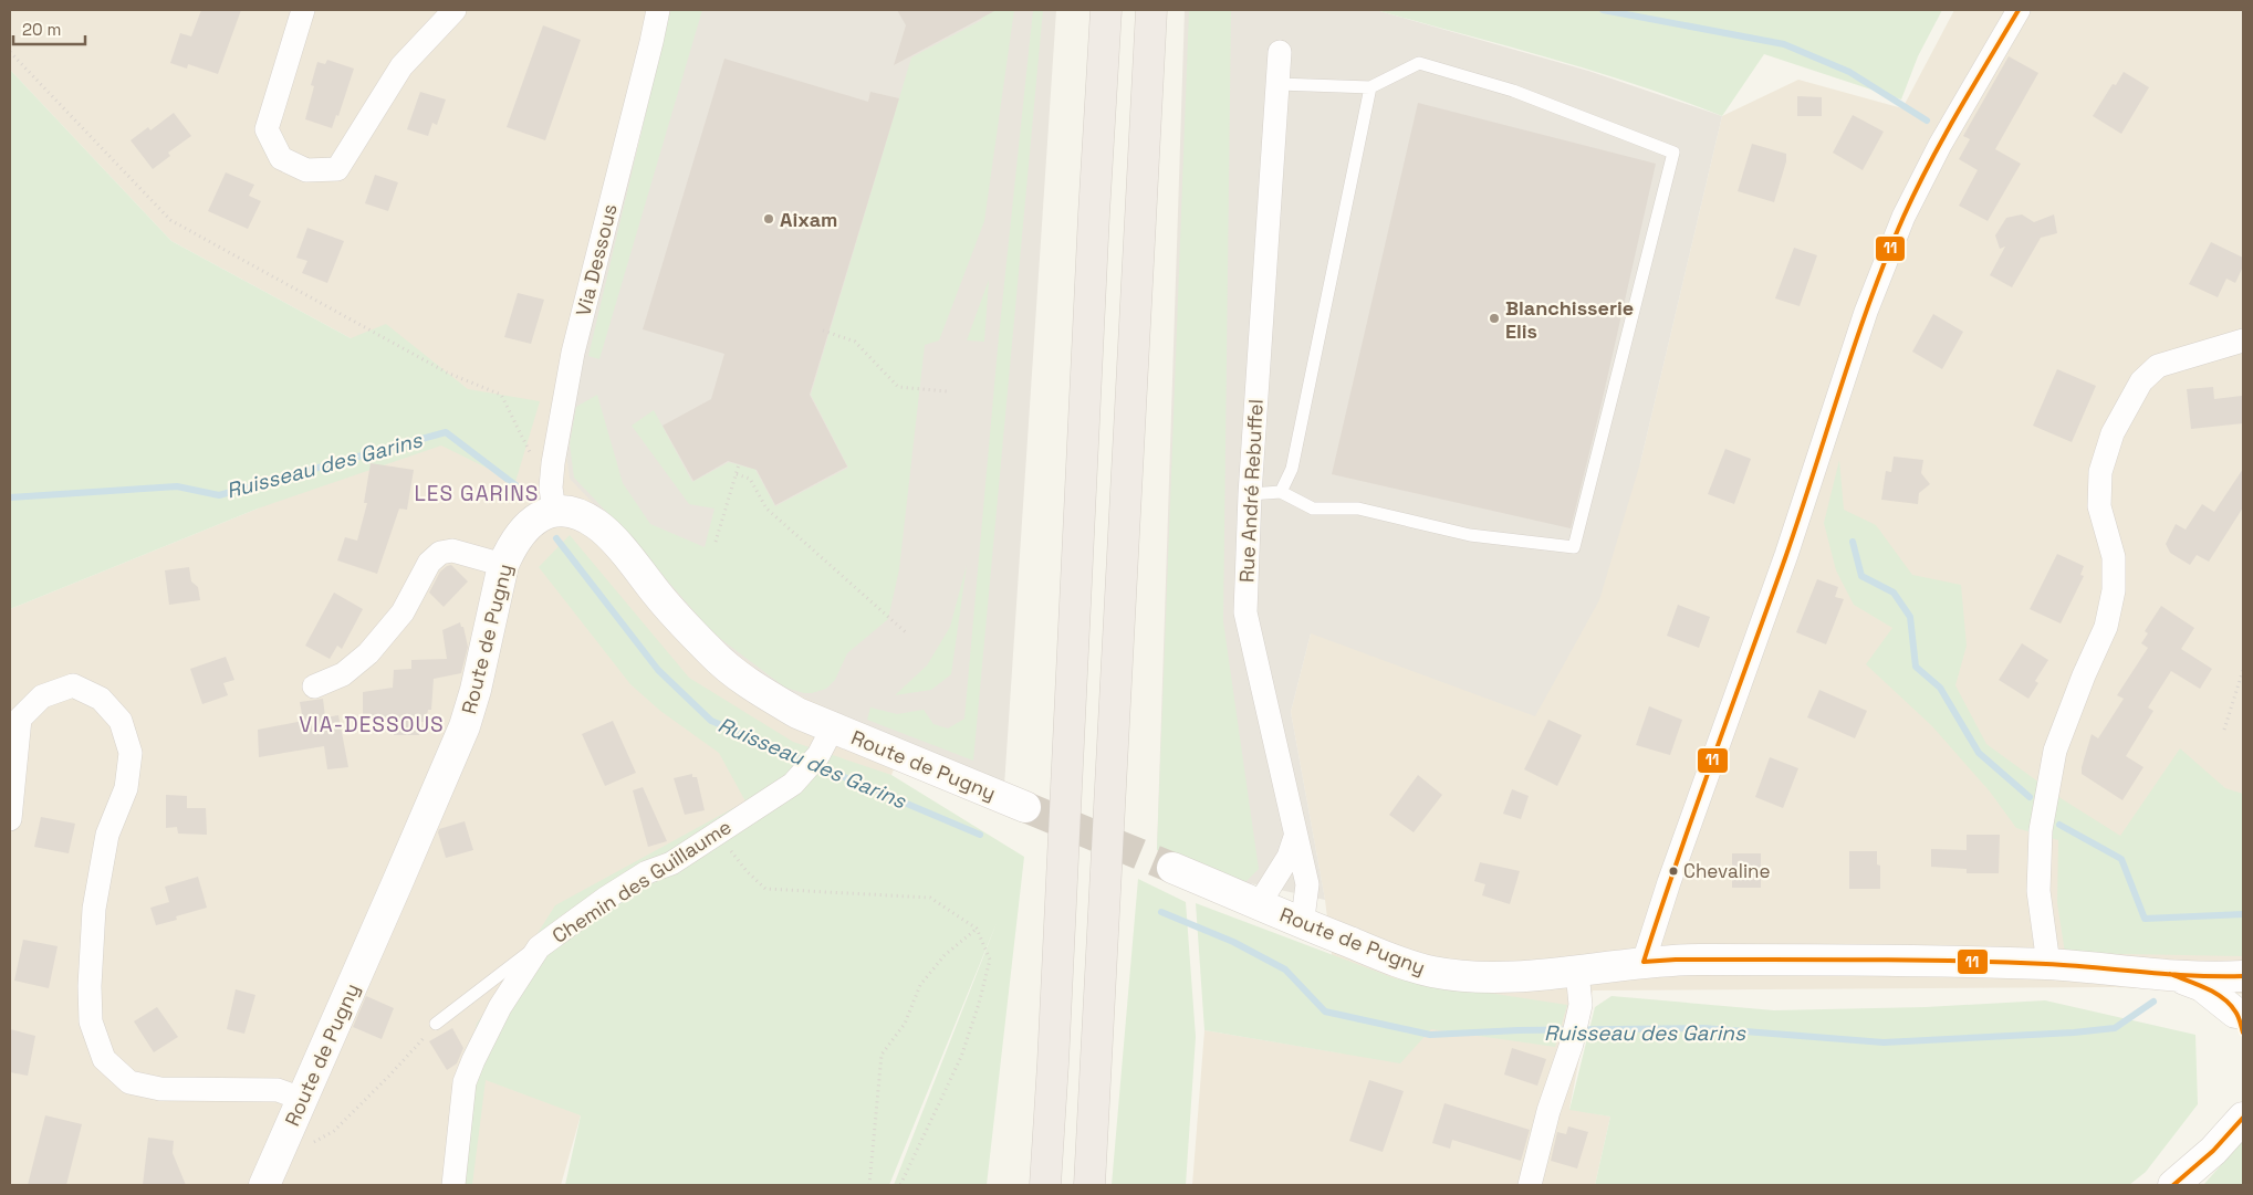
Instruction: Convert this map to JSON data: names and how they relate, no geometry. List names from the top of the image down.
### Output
{
  "streets": {
    "street": [
      "Via Dessous",
      "Rue André Rebuffel",
      "Route de Pugny",
      "Chemin des Guillaume"
    ]
  },
  "crossings": [
    ["Via Dessous", "Route de Pugny"],
    ["Rue André Rebuffel", "Route de Pugny"],
    ["Route de Pugny", "Chemin des Guillaume"]
  ],
  "districts": ["LES GARINS", "VIA-DESSOUS"],
  "water": ["Ruisseau des Garins"],
  "places": ["Aixam", "Blanchisserie Elis", "Chevaline"],
  "lines": ["transit line 11"],
  "scale_bar": "20 m"
}
